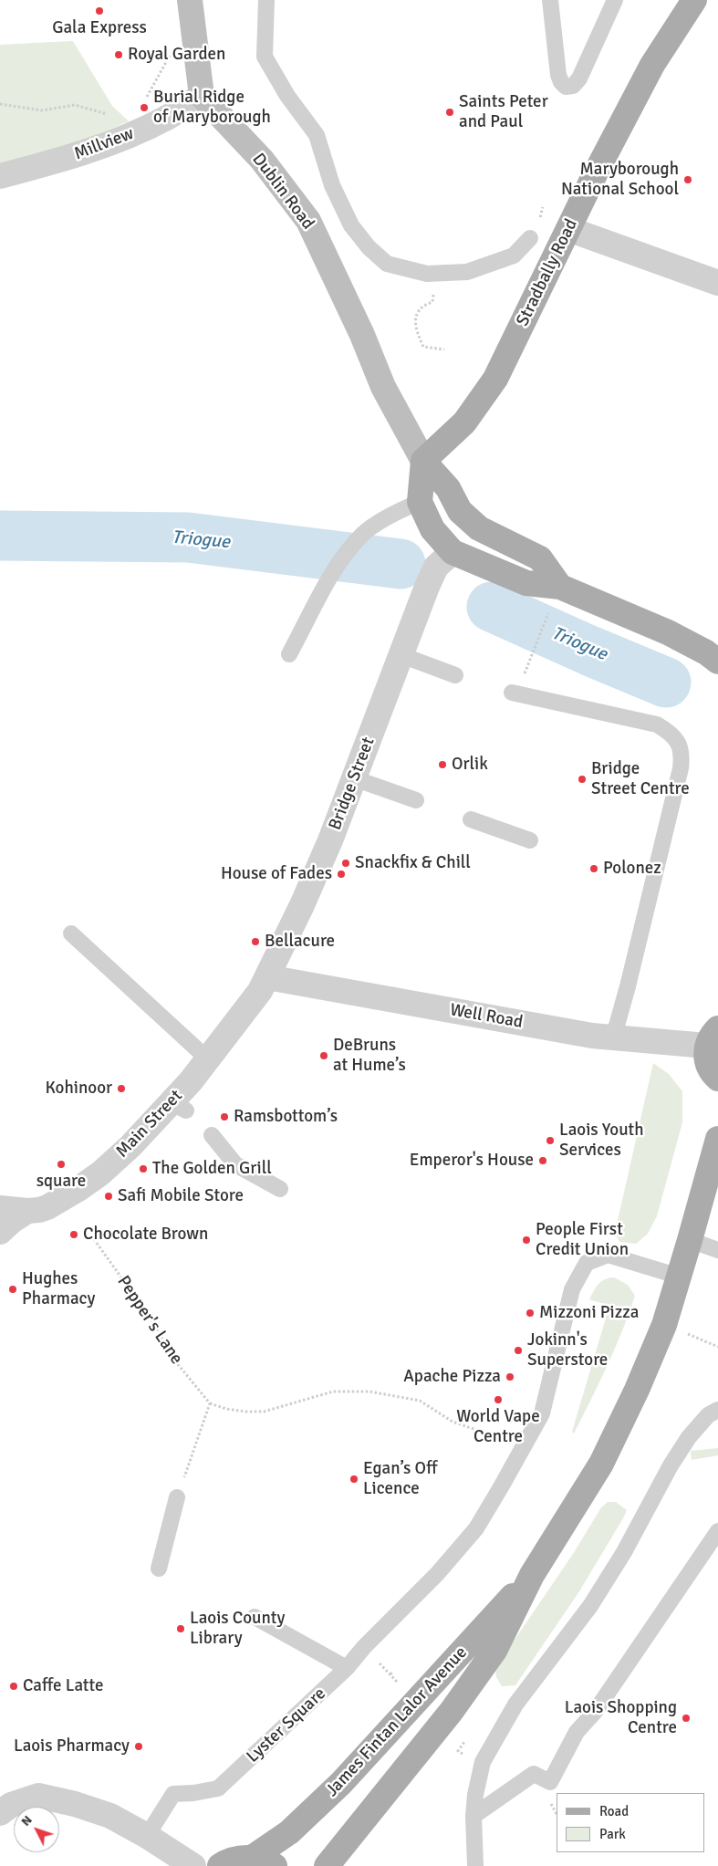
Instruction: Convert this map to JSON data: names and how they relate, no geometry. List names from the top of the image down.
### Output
{
  "streets": {
    "main road": ["Dublin Road", "Stradbally Road", "James Fintan Lalor Avenue"],
    "street": [
      "Millview",
      "Bridge Street",
      "Well Road",
      "Main Street"
    ],
    "lane": ["Lyster Square"],
    "path": ["Pepper's Lane"]
  },
  "crossings": [
    ["Millview", "Dublin Road"],
    ["Dublin Road", "Stradbally Road"],
    ["Bridge Street", "Well Road"],
    ["Bridge Street", "Main Street"],
    ["Well Road", "Main Street"],
    ["James Fintan Lalor Avenue", "Lyster Square"]
  ],
  "water": ["Triogue"],
  "places": [
    "Gala Express",
    "Royal Garden",
    "Burial Ridge of Maryborough",
    "Saints Peter and Paul",
    "Maryborough National School",
    "Orlik",
    "Bridge Street Centre",
    "Snackfix & Chill",
    "Polonez",
    "House of Fades",
    "Bellacure",
    "DeBruns at Hume’s",
    "Kohinoor",
    "Ramsbottom’s",
    "Laois Youth Services",
    "Emperor's House",
    "square",
    "The Golden Grill",
    "Safi Mobile Store",
    "Chocolate Brown",
    "People First Credit Union",
    "Hughes Pharmacy",
    "Mizzoni Pizza",
    "Jokinn's Superstore",
    "Apache Pizza",
    "World Vape Centre",
    "Egan’s Off Licence",
    "Laois County Library",
    "Caffe Latte",
    "Laois Shopping Centre",
    "Laois Pharmacy"
  ],
  "legend": ["Road", "Park"],
  "north": "top left"
}
